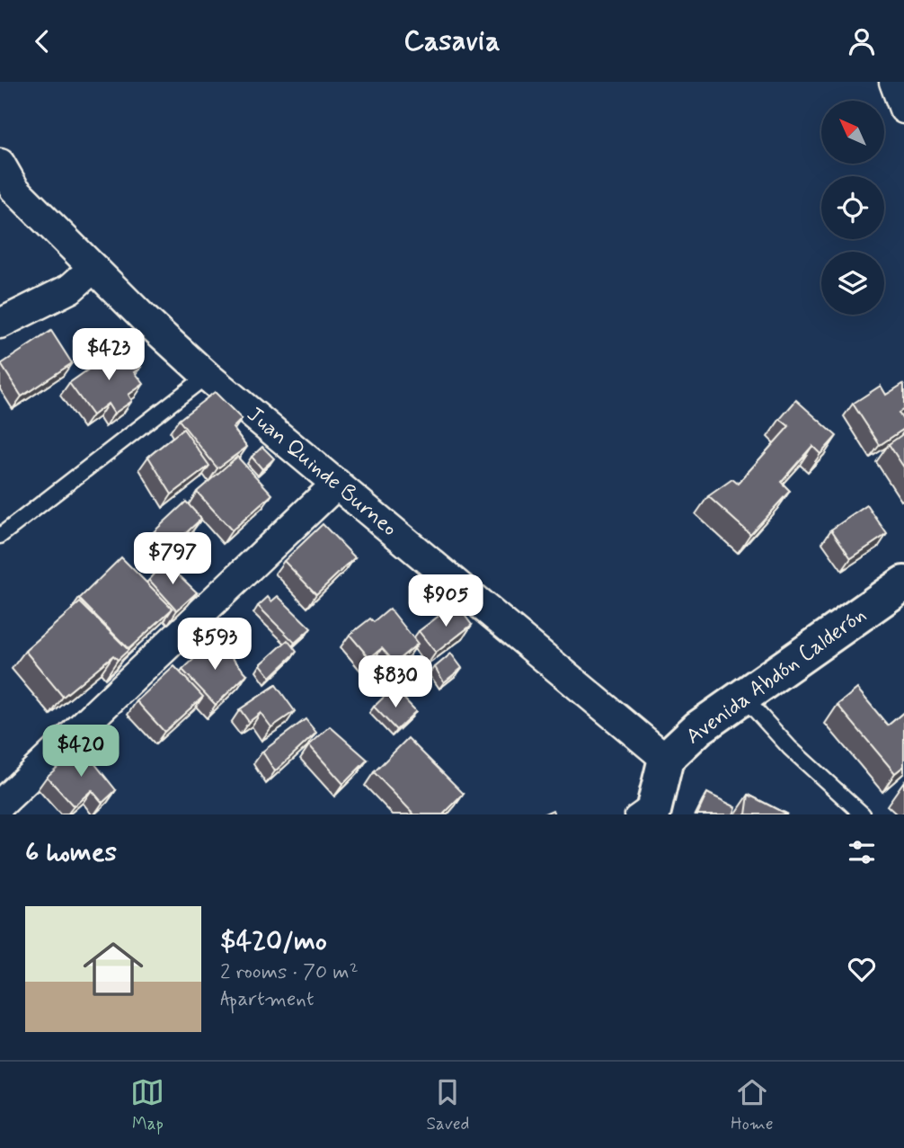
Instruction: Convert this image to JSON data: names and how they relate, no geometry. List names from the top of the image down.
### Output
{
  "streets": {
    "street": ["Juan Quinde Burneo", "Avenida Abdón Calderón"]
  },
  "crossings": [
    ["Juan Quinde Burneo", "Avenida Abdón Calderón"]
  ],
  "north": "top left",
  "page": {
    "header": "Casavia",
    "price": [
      "$423",
      "$797",
      "$905",
      "$593",
      "$830",
      "$420"
    ],
    "heading": "6 homes",
    "list": [
      {
        "name": "$420/mo",
        "note": "2 rooms · 70 m² · Apartment"
      }
    ],
    "tabs": ["Map", "Saved", "Home"]
  }
}
